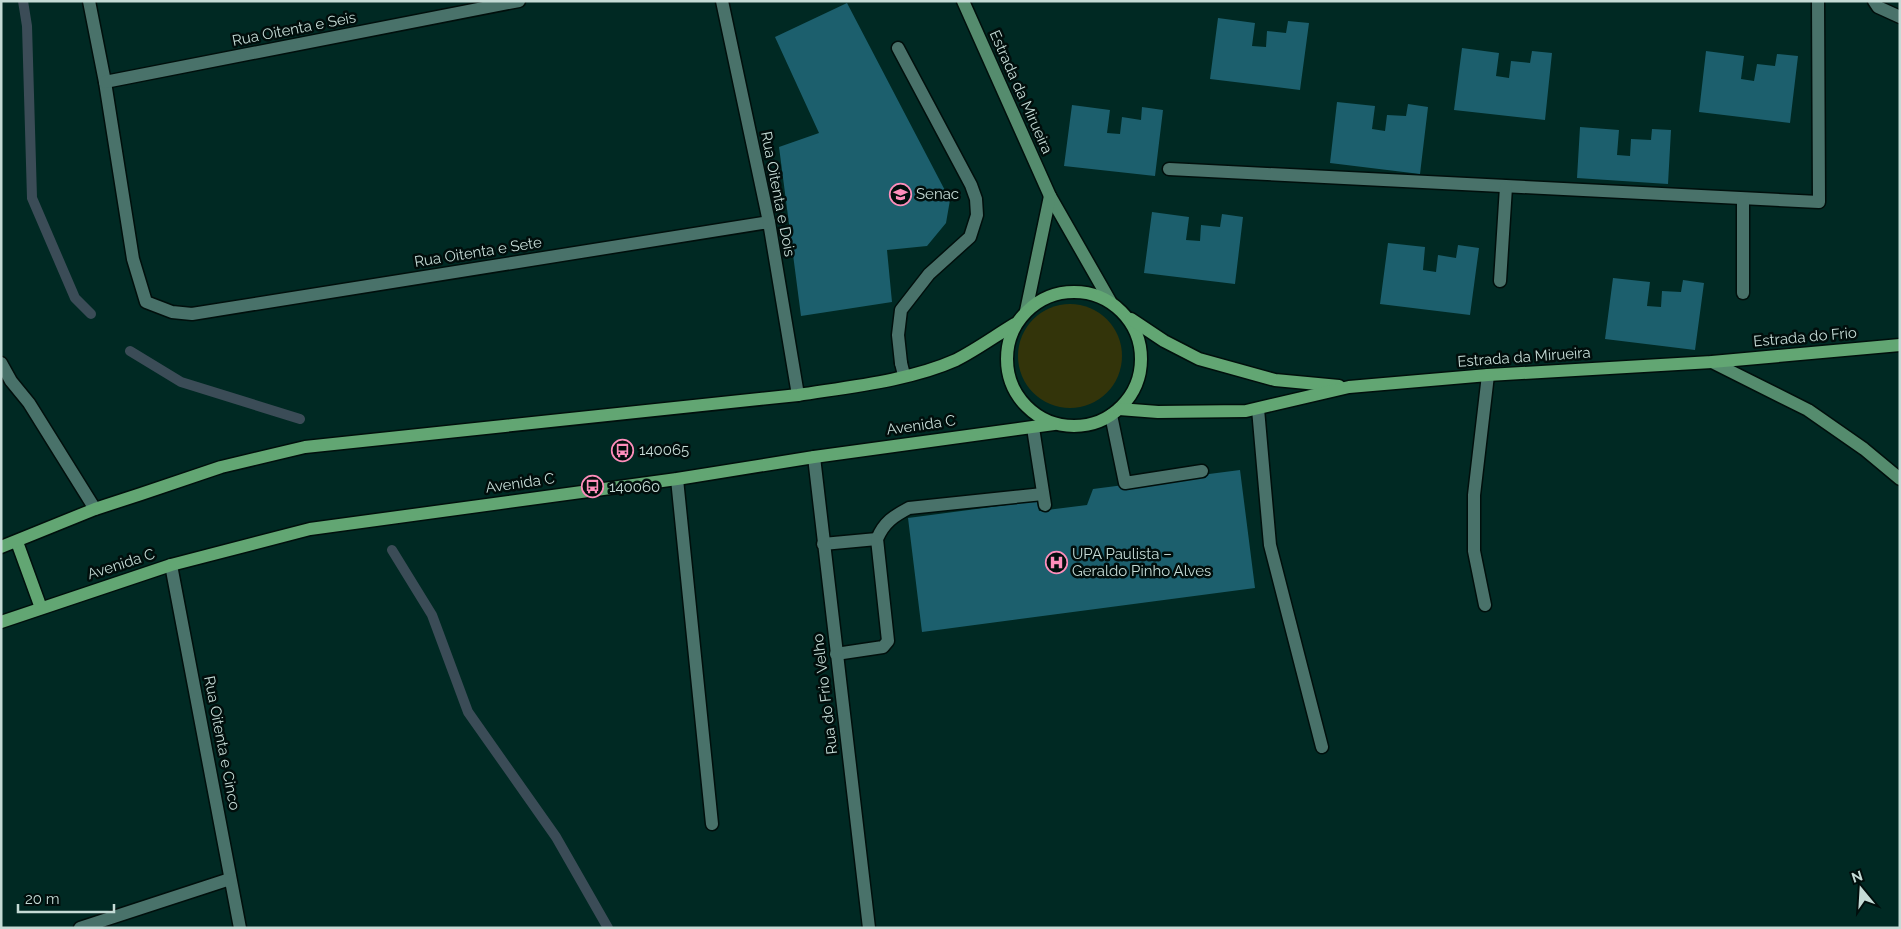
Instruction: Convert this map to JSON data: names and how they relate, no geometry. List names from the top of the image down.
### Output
{
  "streets": {
    "main road": ["Estrada da Mirueira", "Estrada do Frio", "Avenida C"],
    "street": [
      "Rua Oitenta e Seis",
      "Rua Oitenta e Dois",
      "Rua Oitenta e Sete",
      "Rua do Frio Velho",
      "Rua Oitenta e Cinco"
    ]
  },
  "crossings": [
    ["Rua Oitenta e Seis", "Rua Oitenta e Sete"],
    ["Estrada da Mirueira", "Estrada do Frio"],
    ["Estrada da Mirueira", "Avenida C"],
    ["Rua Oitenta e Dois", "Rua Oitenta e Sete"],
    ["Avenida C", "Rua do Frio Velho"],
    ["Avenida C", "Rua Oitenta e Cinco"]
  ],
  "places": {
    "school or university": ["Senac"],
    "bus stop": ["140065", "140060"],
    "hospital": ["UPA Paulista – Geraldo Pinho Alves"]
  },
  "scale_bar": "20 m",
  "north": "top"
}
